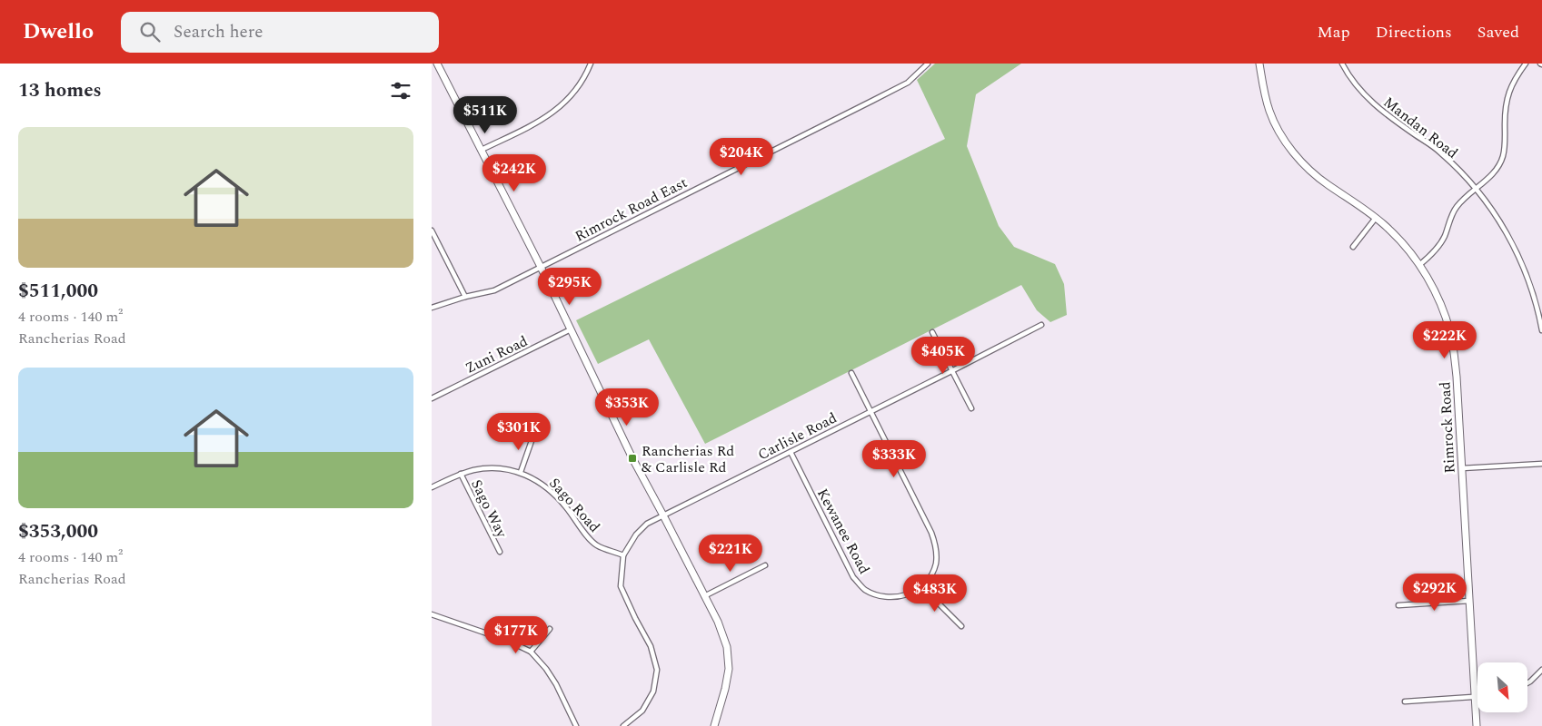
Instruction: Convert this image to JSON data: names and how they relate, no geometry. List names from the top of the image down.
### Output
{
  "streets": {
    "street": [
      "Mandan Road",
      "Rimrock Road East",
      "Zuni Road",
      "Rimrock Road",
      "Carlisle Road",
      "Sago Road",
      "Sago Way",
      "Kewanee Road"
    ]
  },
  "crossings": [
    ["Carlisle Road", "Sago Road"],
    ["Carlisle Road", "Kewanee Road"],
    ["Sago Road", "Sago Way"]
  ],
  "places": {
    "transit": ["Rancherias Rd & Carlisle Rd"]
  },
  "north": "bottom right",
  "page": {
    "header": "Dwello",
    "search": "Search here",
    "nav": ["Map", "Directions", "Saved"],
    "heading": "13 homes",
    "price": [
      "$511K",
      "$204K",
      "$242K",
      "$295K",
      "$222K",
      "$405K",
      "$353K",
      "$301K",
      "$333K",
      "$221K",
      "$292K",
      "$483K",
      "$177K"
    ],
    "list": [
      {
        "name": "$511,000",
        "note": "4 rooms · 140 m² · Rancherias Road"
      },
      {
        "name": "$353,000",
        "note": "4 rooms · 140 m² · Rancherias Road"
      }
    ]
  }
}
